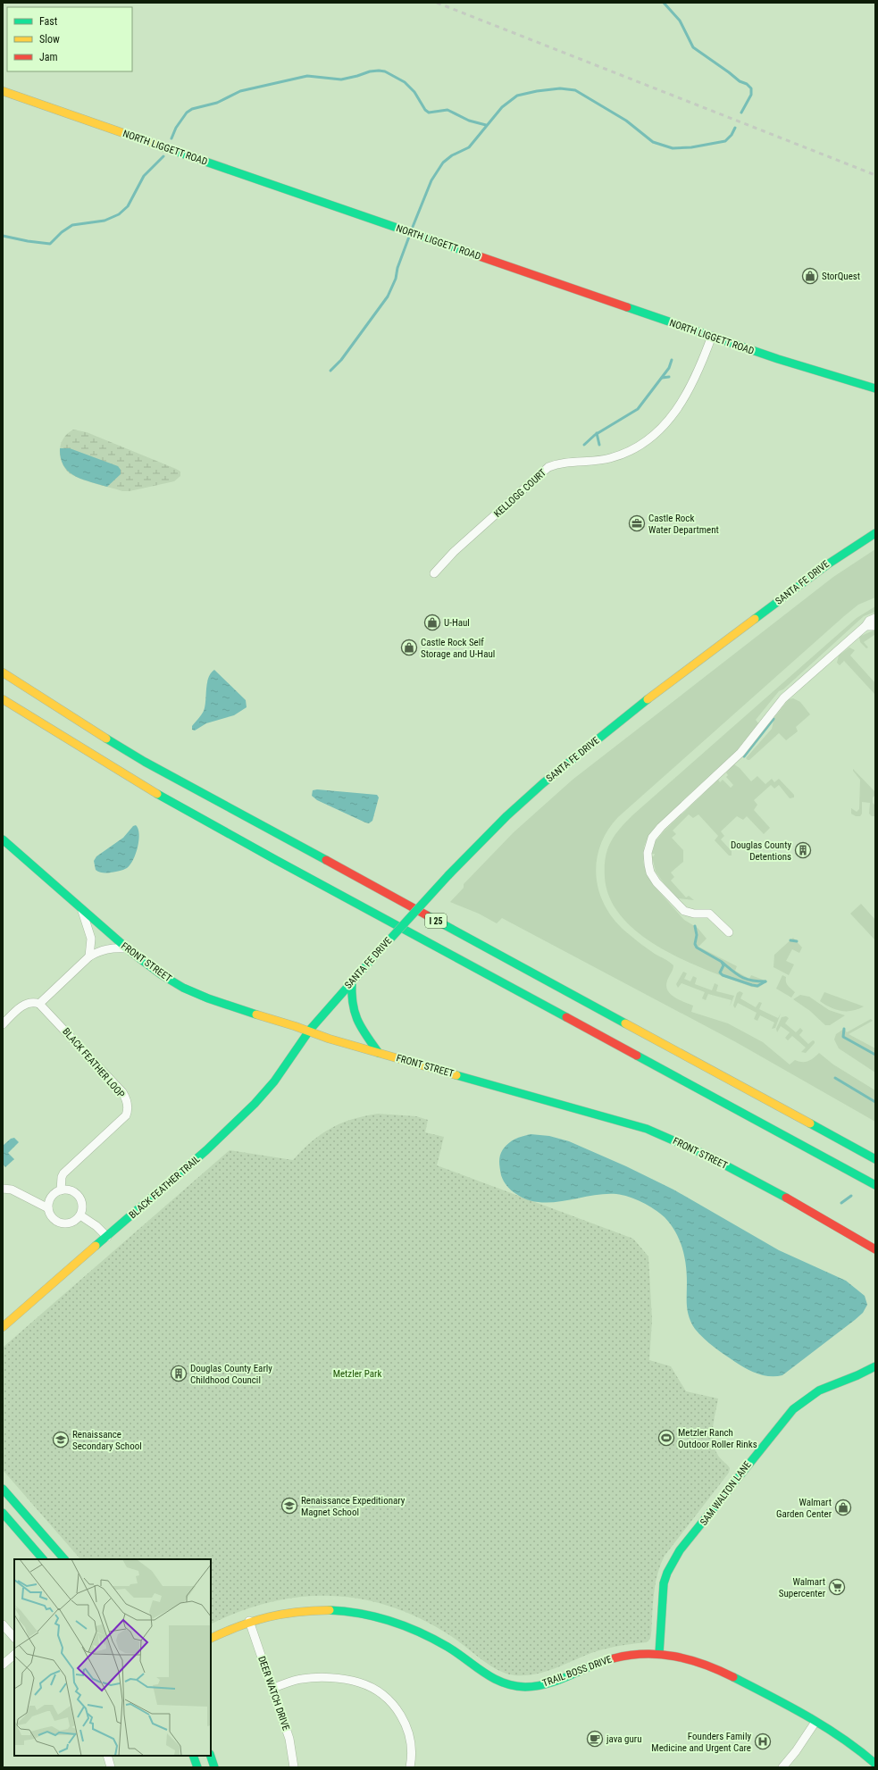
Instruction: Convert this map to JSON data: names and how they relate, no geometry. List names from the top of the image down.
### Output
{
  "streets": {
    "main road": [
      "NORTH LIGGETT ROAD",
      "SANTA FE DRIVE",
      "I 25",
      "FRONT STREET",
      "BLACK FEATHER TRAIL",
      "SAM WALTON LANE",
      "TRAIL BOSS DRIVE"
    ],
    "street": ["KELLOGG COURT", "BLACK FEATHER LOOP", "DEER WATCH DRIVE"]
  },
  "crossings": [
    ["NORTH LIGGETT ROAD", "KELLOGG COURT"],
    ["SANTA FE DRIVE", "FRONT STREET"],
    ["SANTA FE DRIVE", "BLACK FEATHER TRAIL"],
    ["FRONT STREET", "BLACK FEATHER TRAIL"],
    ["SAM WALTON LANE", "TRAIL BOSS DRIVE"],
    ["TRAIL BOSS DRIVE", "DEER WATCH DRIVE"]
  ],
  "parks": ["Metzler Park"],
  "places": {
    "shop": [
      "StorQuest",
      "U-Haul",
      "Castle Rock Self Storage and U-Haul",
      "Walmart Garden Center"
    ],
    "office": ["Castle Rock Water Department"],
    "building": ["Douglas County Detentions", "Douglas County Early Childhood Council"],
    "sports": ["Metzler Ranch Outdoor Roller Rinks"],
    "school or university": ["Renaissance Secondary School", "Renaissance Expeditionary Magnet School"],
    "supermarket": ["Walmart Supercenter"],
    "cafe": ["java guru"],
    "hospital": ["Founders Family Medicine and Urgent Care"]
  },
  "legend": ["Fast", "Slow", "Jam"]
}
